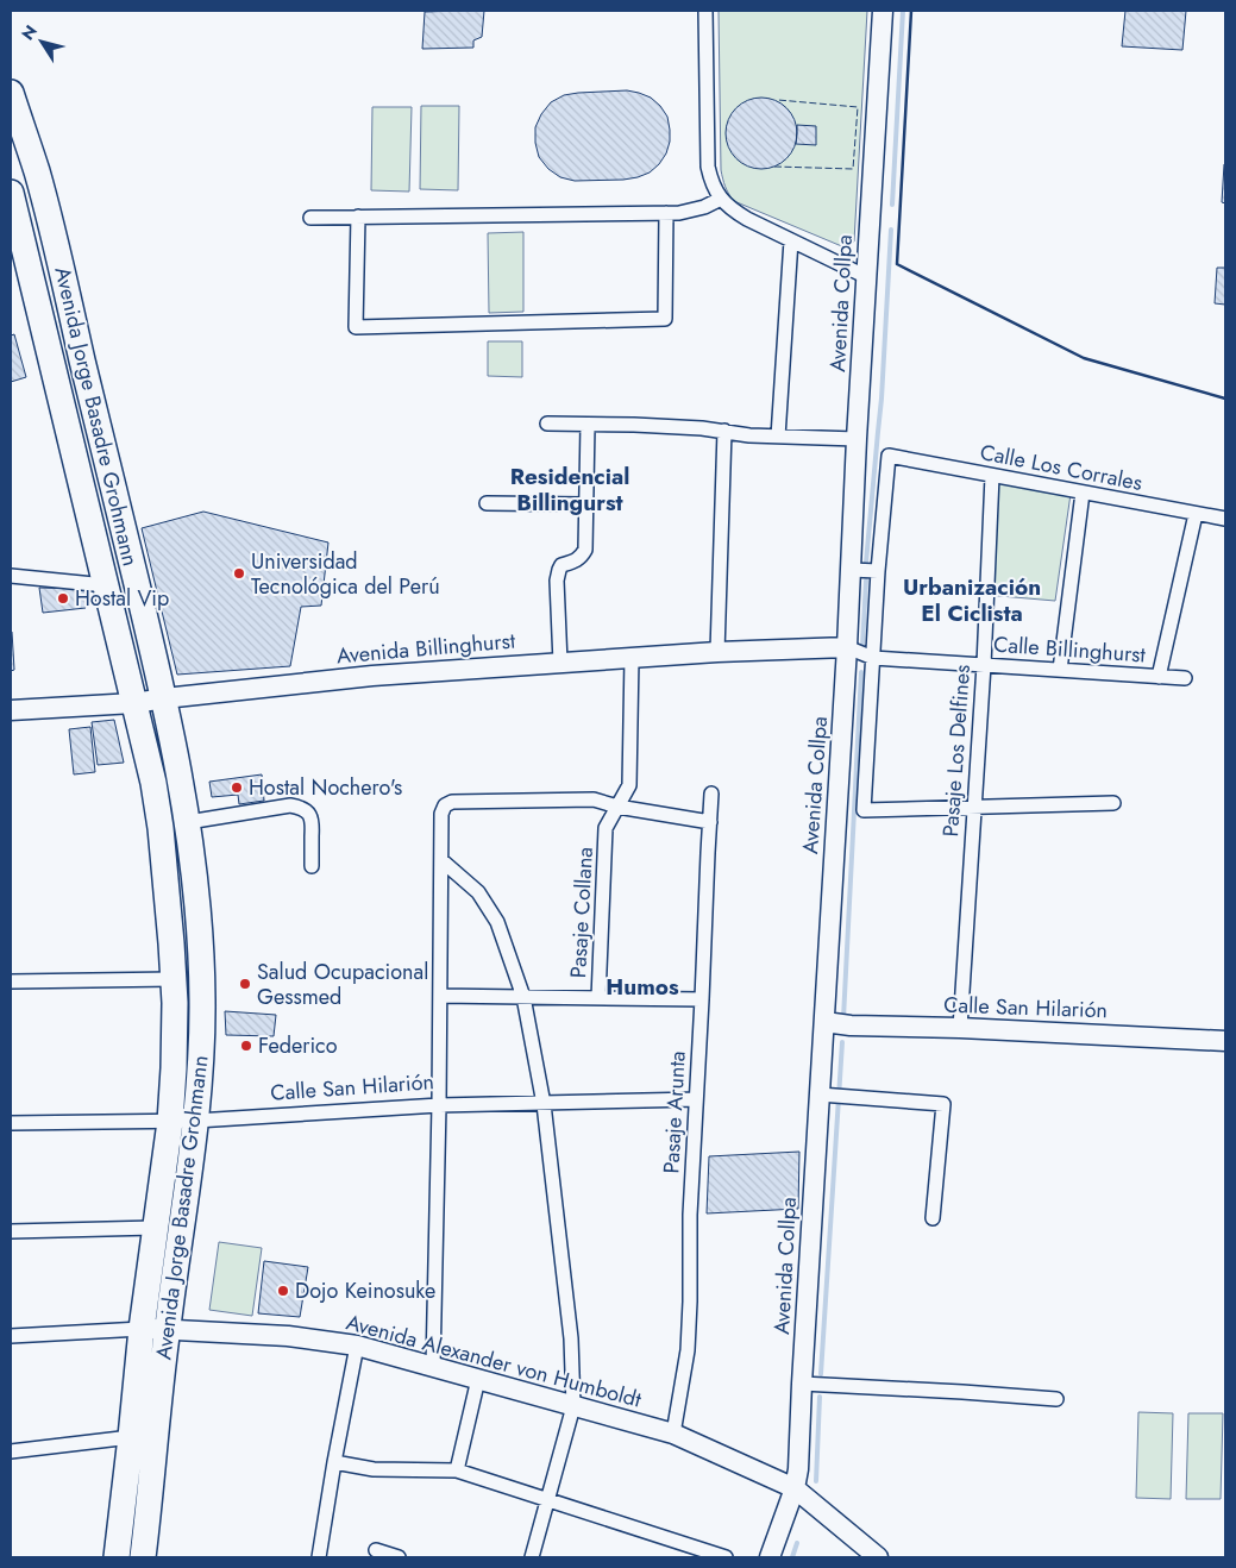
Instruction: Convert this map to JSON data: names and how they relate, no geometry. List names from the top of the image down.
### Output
{
  "streets": {
    "highway": ["Avenida Jorge Basadre Grohmann"],
    "main road": [
      "Avenida Collpa",
      "Avenida Billinghurst",
      "Calle San Hilarión",
      "Avenida Alexander von Humboldt"
    ],
    "street": [
      "Calle Los Corrales",
      "Calle Billinghurst",
      "Pasaje Los Delfines",
      "Pasaje Collana",
      "Pasaje Arunta"
    ]
  },
  "crossings": [
    ["Avenida Collpa", "Avenida Billinghurst"],
    ["Avenida Collpa", "Calle Billinghurst"],
    ["Avenida Collpa", "Calle San Hilarión"],
    ["Avenida Collpa", "Avenida Alexander von Humboldt"],
    ["Avenida Jorge Basadre Grohmann", "Avenida Billinghurst"],
    ["Avenida Jorge Basadre Grohmann", "Calle San Hilarión"],
    ["Avenida Jorge Basadre Grohmann", "Avenida Alexander von Humboldt"],
    ["Calle Los Corrales", "Pasaje Los Delfines"],
    ["Avenida Billinghurst", "Calle Billinghurst"],
    ["Calle Billinghurst", "Pasaje Los Delfines"],
    ["Pasaje Los Delfines", "Calle San Hilarión"],
    ["Calle San Hilarión", "Pasaje Arunta"],
    ["Pasaje Arunta", "Avenida Alexander von Humboldt"]
  ],
  "districts": ["Residencial Billingurst", "Urbanización El Ciclista", "Humos"],
  "places": [
    "Universidad Tecnológica del Perú",
    "Hostal Vip",
    "Hostal Nochero's",
    "Salud Ocupacional Gessmed",
    "Federico",
    "Dojo Keinosuke"
  ],
  "north": "top left"
}
